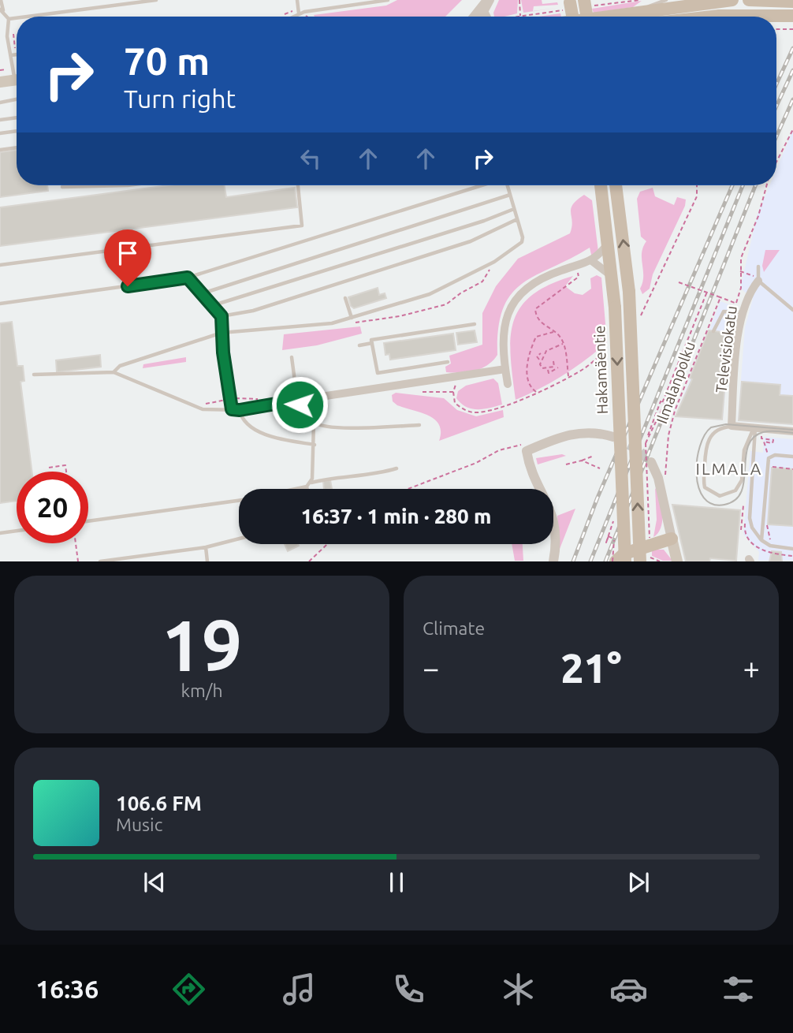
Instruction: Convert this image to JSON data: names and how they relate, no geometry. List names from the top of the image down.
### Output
{
  "streets": {
    "main road": ["Hakamäentie"],
    "street": ["Televisiokatu"],
    "path": ["Ilmalanpolku"]
  },
  "districts": ["ILMALA"],
  "page": {
    "turn": ["70 m", "Turn right"],
    "limit": "20",
    "trip": "16:37 · 1 min · 280 m",
    "tile": [
      ["19", "km/h"],
      "Climate"
    ],
    "heat": ["−", "21°", "+"],
    "song": ["106.6 FM", "Music"],
    "tabs": "16:36"
  }
}
